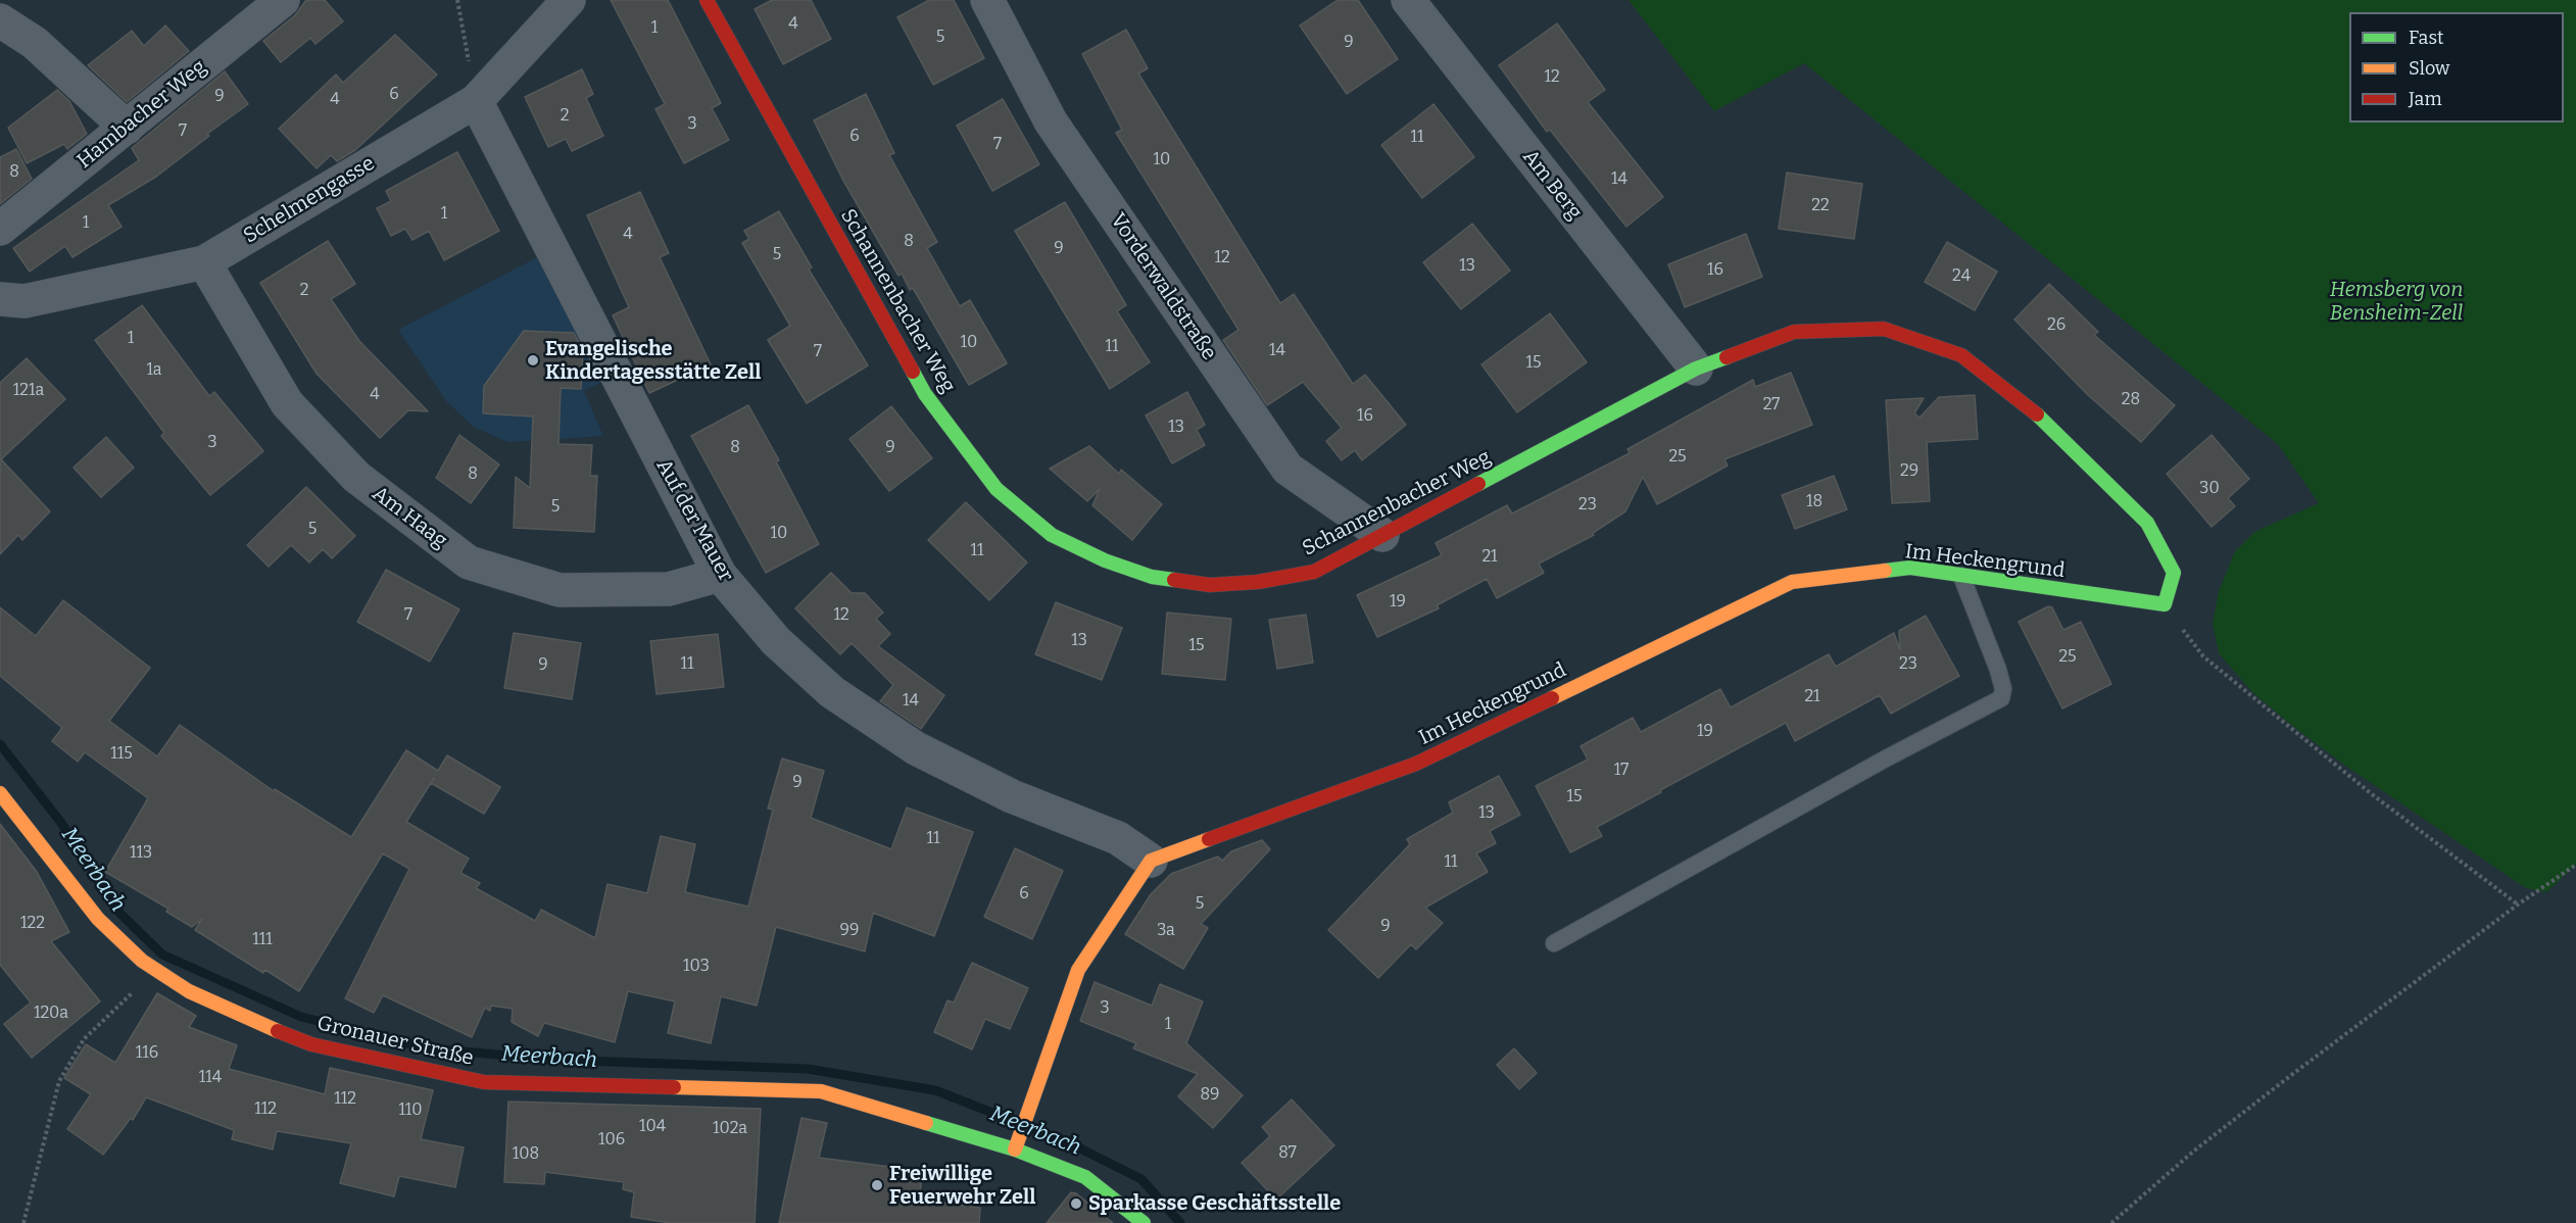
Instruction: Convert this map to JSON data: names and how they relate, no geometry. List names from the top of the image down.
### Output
{
  "streets": {
    "street": [
      "Hambacher Weg",
      "Am Berg",
      "Schelmengasse",
      "Vorderwaldstraße",
      "Schannenbacher Weg",
      "Am Haag",
      "Auf der Mauer",
      "Im Heckengrund",
      "Gronauer Straße"
    ]
  },
  "crossings": [
    ["Am Berg", "Schannenbacher Weg"],
    ["Schelmengasse", "Am Haag"],
    ["Schelmengasse", "Auf der Mauer"],
    ["Vorderwaldstraße", "Schannenbacher Weg"],
    ["Schannenbacher Weg", "Im Heckengrund"],
    ["Am Haag", "Auf der Mauer"],
    ["Auf der Mauer", "Im Heckengrund"]
  ],
  "water": ["Meerbach"],
  "parks": ["Hemsberg von Bensheim-Zell"],
  "places": ["Evangelische Kindertagesstätte Zell", "Freiwillige Feuerwehr Zell", "Sparkasse Geschäftsstelle"],
  "house_numbers": [
    "4",
    "1",
    "5",
    "9",
    "12",
    "6",
    "9",
    "4",
    "2",
    "3",
    "7",
    "6",
    "11",
    "7",
    "10",
    "8",
    "14",
    "22",
    "1",
    "1",
    "4",
    "8",
    "9",
    "5",
    "12",
    "13",
    "16",
    "24",
    "2",
    "26",
    "1",
    "10",
    "11",
    "14",
    "7",
    "15",
    "1a",
    "121a",
    "4",
    "28",
    "27",
    "16",
    "13",
    "3",
    "8",
    "9",
    "25",
    "29",
    "8",
    "30",
    "18",
    "23",
    "5",
    "5",
    "10",
    "11",
    "21",
    "19",
    "7",
    "12",
    "13",
    "15",
    "25",
    "11",
    "23",
    "9",
    "21",
    "14",
    "19",
    "115",
    "17",
    "9",
    "15",
    "13",
    "11",
    "113",
    "11",
    "6",
    "5",
    "122",
    "9",
    "99",
    "3a",
    "111",
    "103",
    "3",
    "120a",
    "1",
    "116",
    "114",
    "89",
    "112",
    "112",
    "110",
    "104",
    "102a",
    "106",
    "87",
    "108"
  ],
  "legend": ["Fast", "Slow", "Jam"]
}
